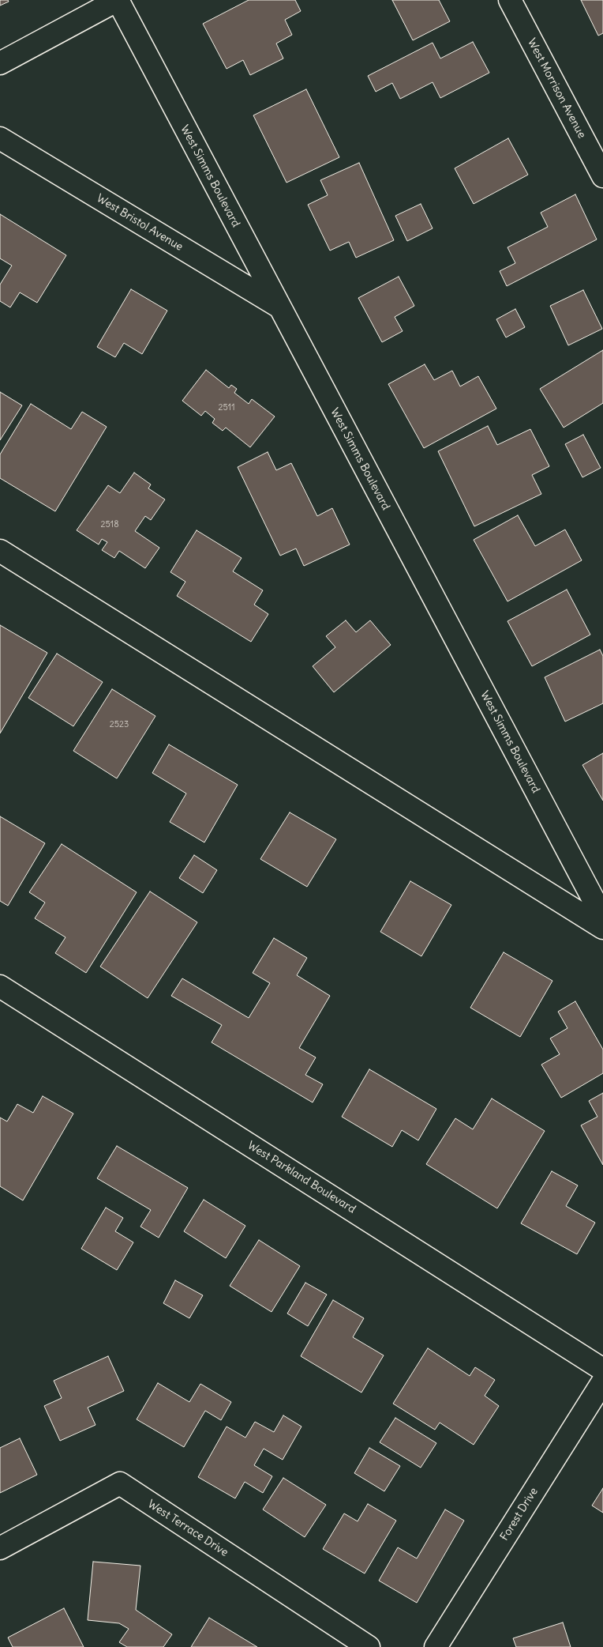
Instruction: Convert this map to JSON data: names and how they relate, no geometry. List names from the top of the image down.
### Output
{
  "streets": {
    "street": [
      "West Morrison Avenue",
      "West Simms Boulevard",
      "West Bristol Avenue",
      "West Parkland Boulevard",
      "Forest Drive",
      "West Terrace Drive"
    ]
  },
  "crossings": [
    ["West Simms Boulevard", "West Bristol Avenue"]
  ],
  "house_numbers": ["2511", "2518", "2523"]
}
